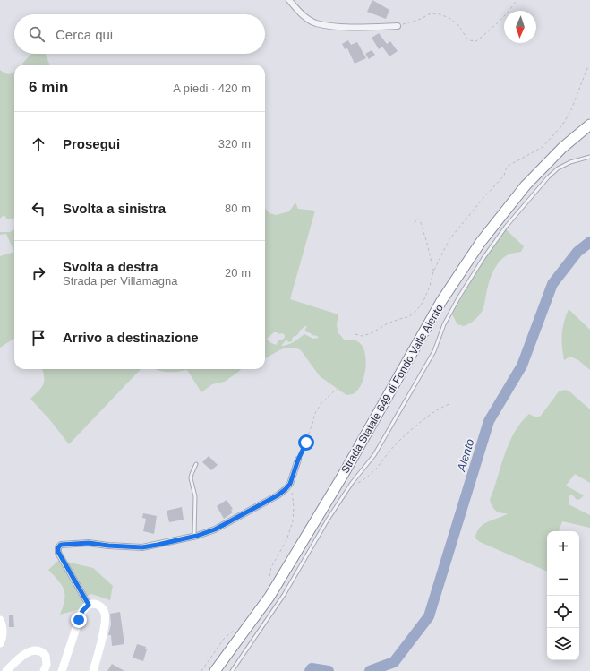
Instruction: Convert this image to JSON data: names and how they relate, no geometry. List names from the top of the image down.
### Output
{
  "streets": {
    "highway": ["Strada Statale 649 di Fondo Valle Alento"]
  },
  "water": ["Alento"],
  "north": "bottom",
  "page": {
    "search": "Cerca qui",
    "heading": ["6 min", "A piedi · 420 m"],
    "list": [
      ["Prosegui", "320 m"],
      ["Svolta a sinistra", "80 m"],
      ["Svolta a destra", "Strada per Villamagna", "20 m"],
      "Arrivo a destinazione"
    ],
    "map_buttons": ["+", "−"]
  }
}
